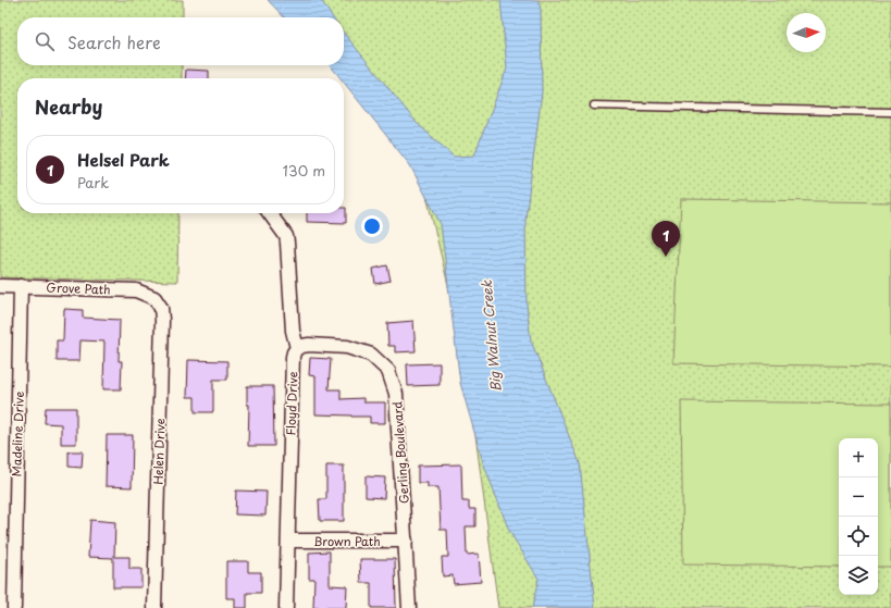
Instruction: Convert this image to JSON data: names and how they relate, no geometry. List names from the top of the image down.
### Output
{
  "streets": {
    "street": [
      "Grove Path",
      "Floyd Drive",
      "Madeline Drive",
      "Helen Drive",
      "Gerling Boulevard",
      "Brown Path"
    ]
  },
  "crossings": [
    ["Grove Path", "Madeline Drive"],
    ["Grove Path", "Helen Drive"],
    ["Floyd Drive", "Gerling Boulevard"],
    ["Floyd Drive", "Brown Path"],
    ["Gerling Boulevard", "Brown Path"]
  ],
  "water": ["Big Walnut Creek"],
  "north": "right",
  "page": {
    "search": "Search here",
    "heading": "Nearby",
    "list": [
      {
        "mark": "1",
        "name": "Helsel Park",
        "note": "Park",
        "value": "130 m"
      }
    ],
    "pins": "1",
    "map_buttons": ["+", "−"]
  }
}
